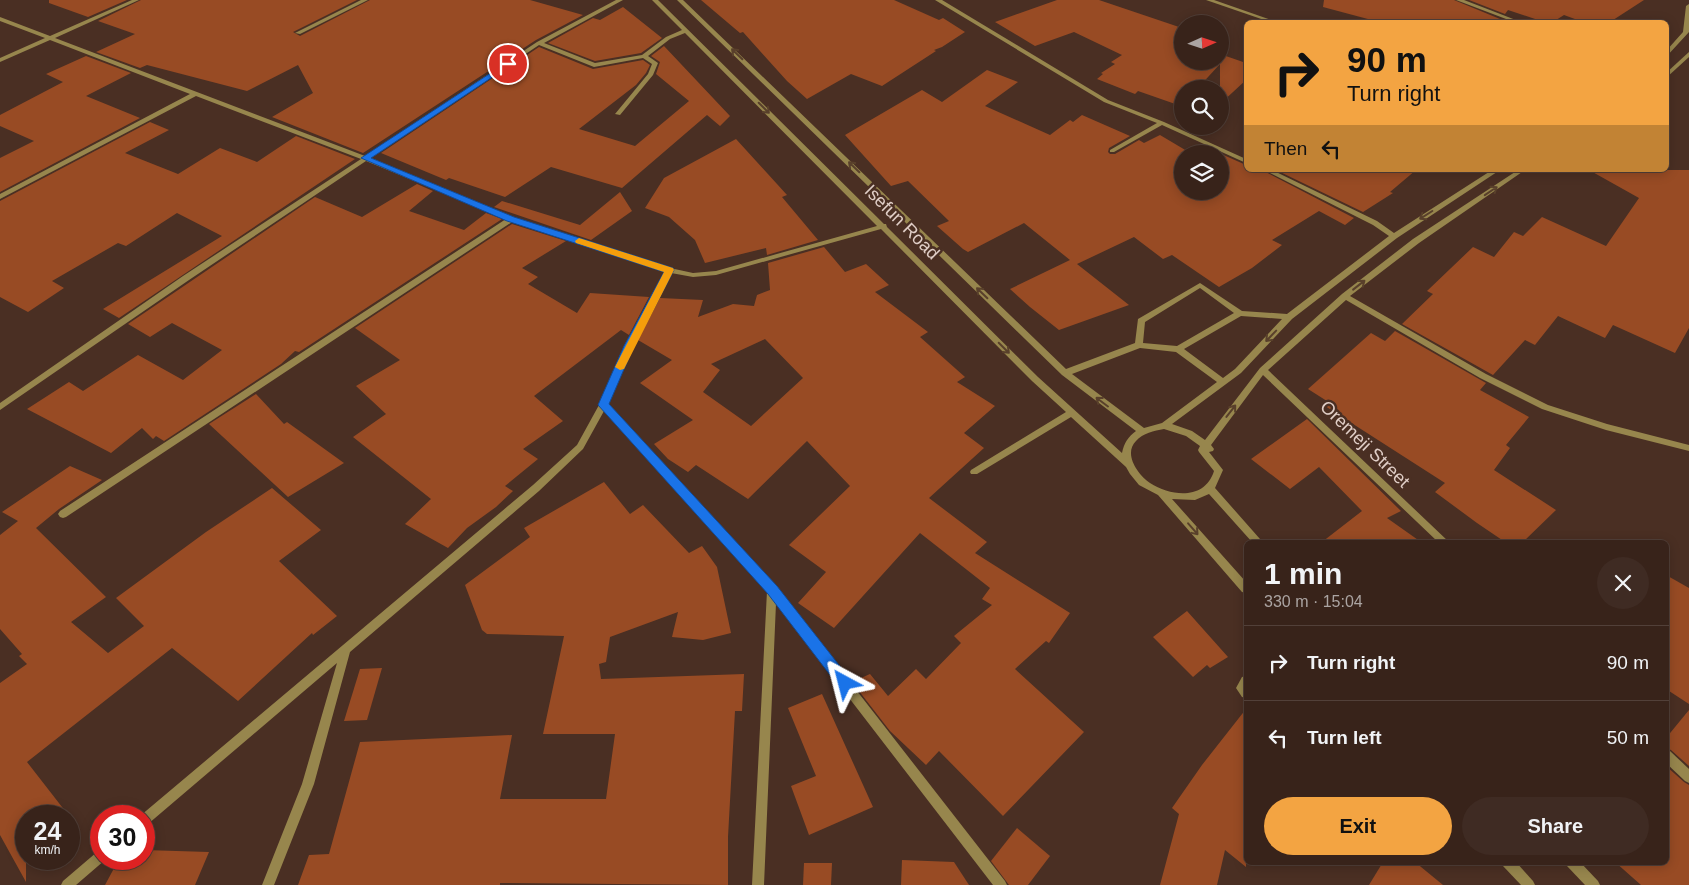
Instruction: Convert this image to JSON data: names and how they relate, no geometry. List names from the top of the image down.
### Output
{
  "streets": {
    "street": ["Isefun Road", "Oremeji Street"]
  },
  "north": "right",
  "page": {
    "turn": ["90 m", "Turn right"],
    "then": "Then",
    "heading": ["1 min", "330 m · 15:04"],
    "list": [
      {
        "name": "Turn right",
        "value": "90 m"
      },
      {
        "name": "Turn left",
        "value": "50 m"
      }
    ],
    "buttons": ["Exit", "Share"],
    "speed": "24 km/h",
    "limit": "30"
  }
}
